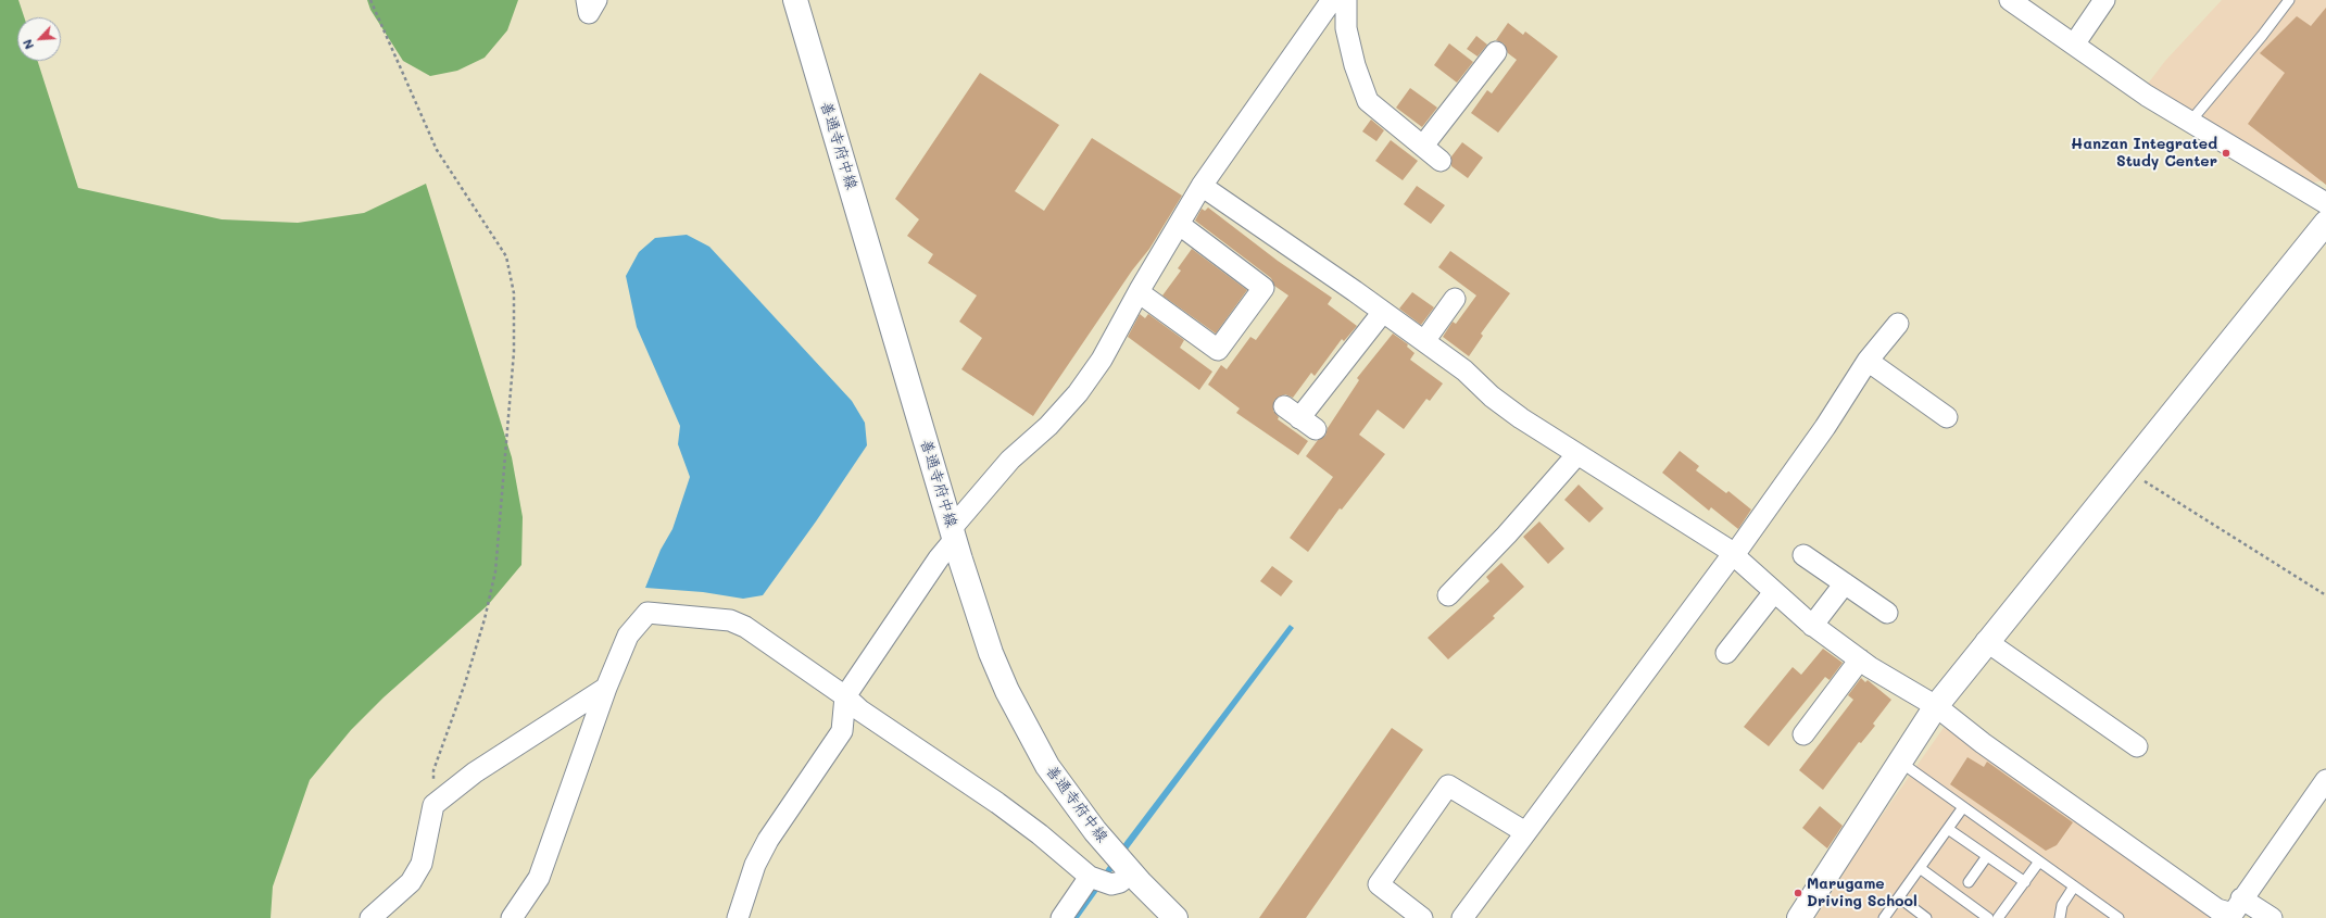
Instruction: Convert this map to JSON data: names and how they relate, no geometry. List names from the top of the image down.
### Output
{
  "streets": {
    "main road": ["善通寺府中線"]
  },
  "places": ["Hanzan Integrated Study Center", "Marugame Driving School"],
  "north": "bottom left"
}
